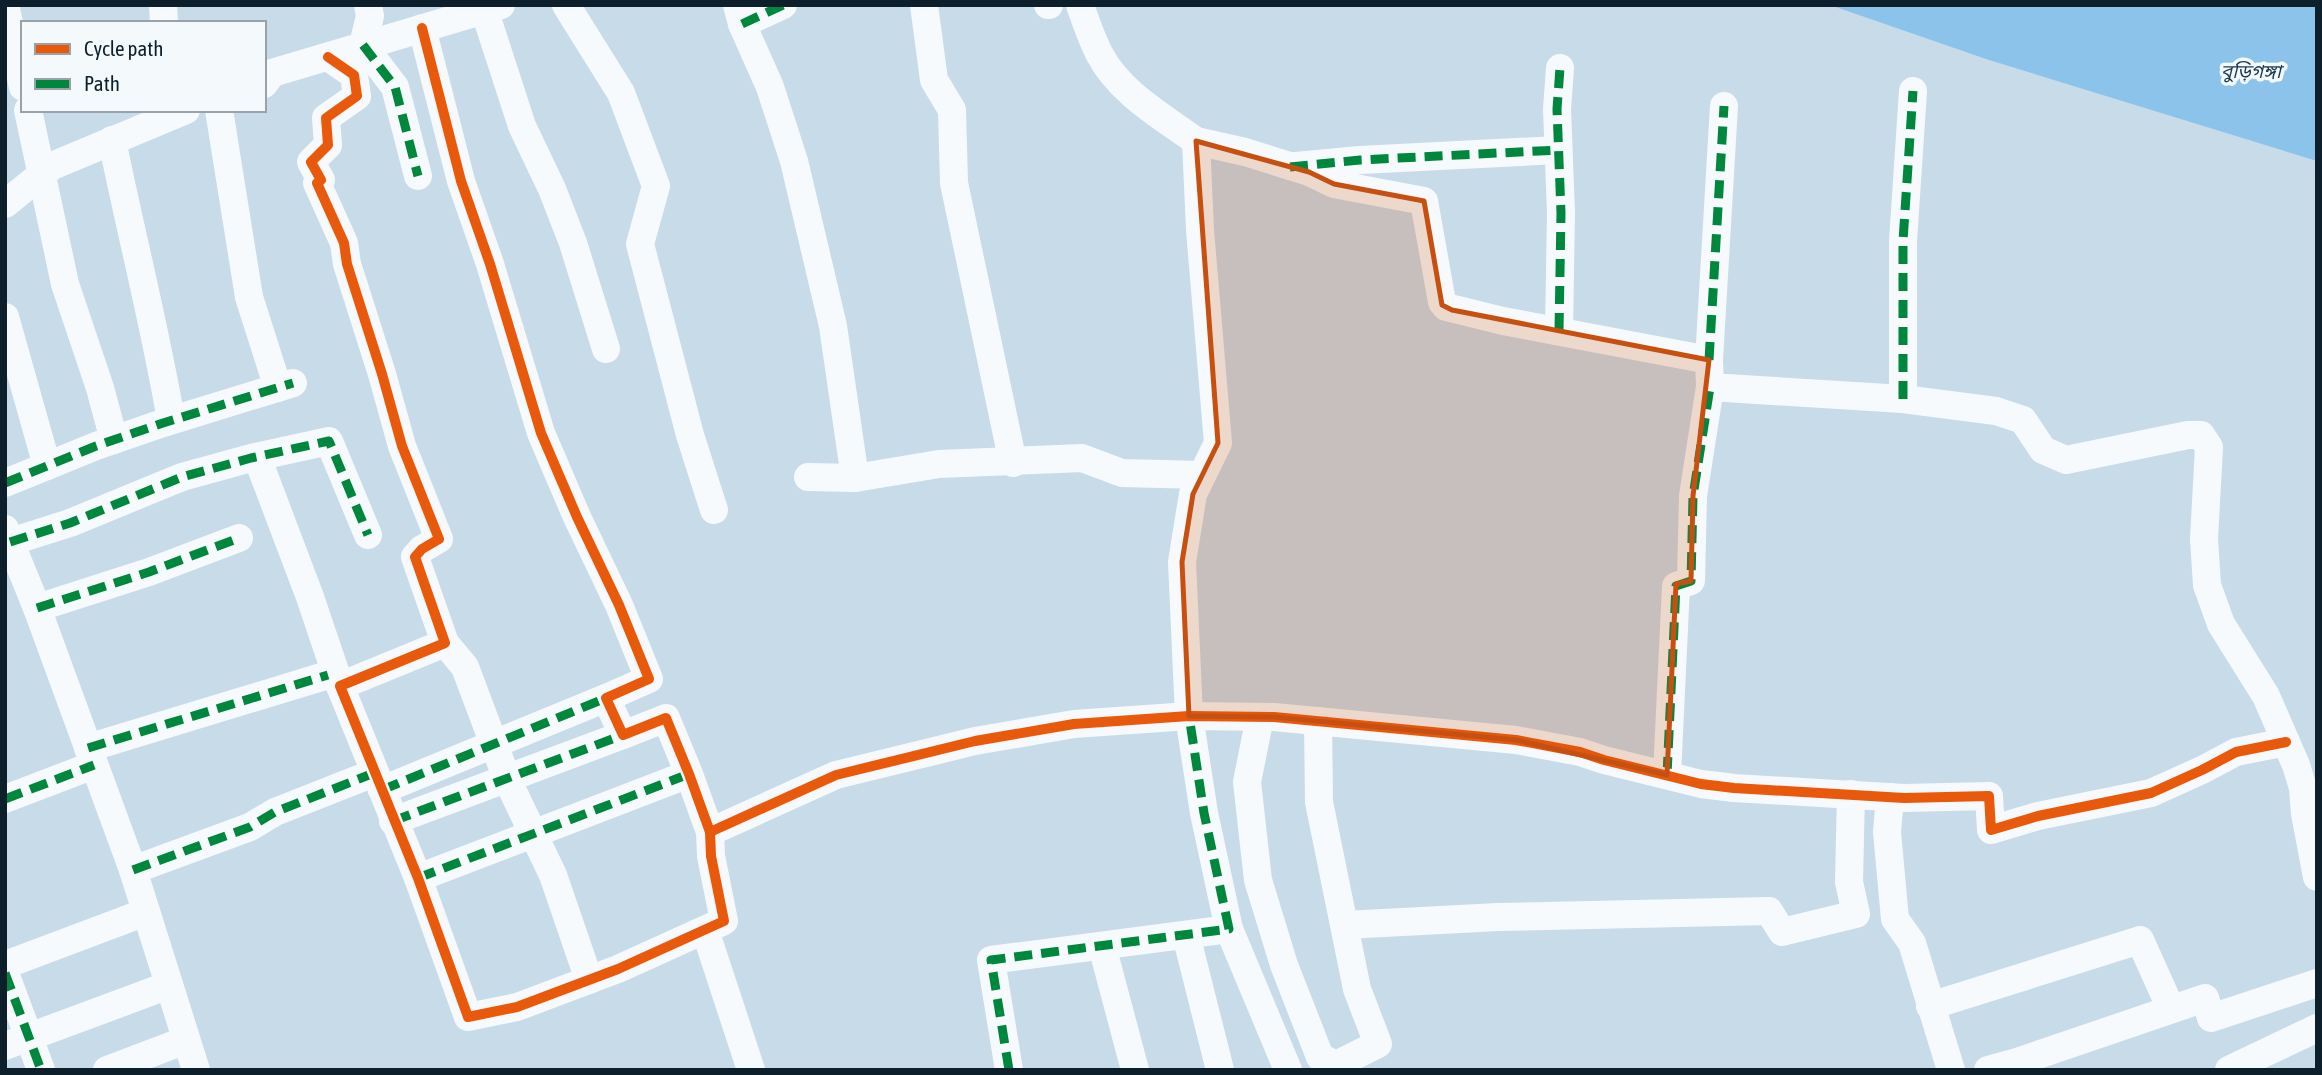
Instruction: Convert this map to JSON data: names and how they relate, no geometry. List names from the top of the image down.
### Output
{
  "water": ["বুড়িগঙ্গা"],
  "legend": ["Cycle path", "Path"]
}
